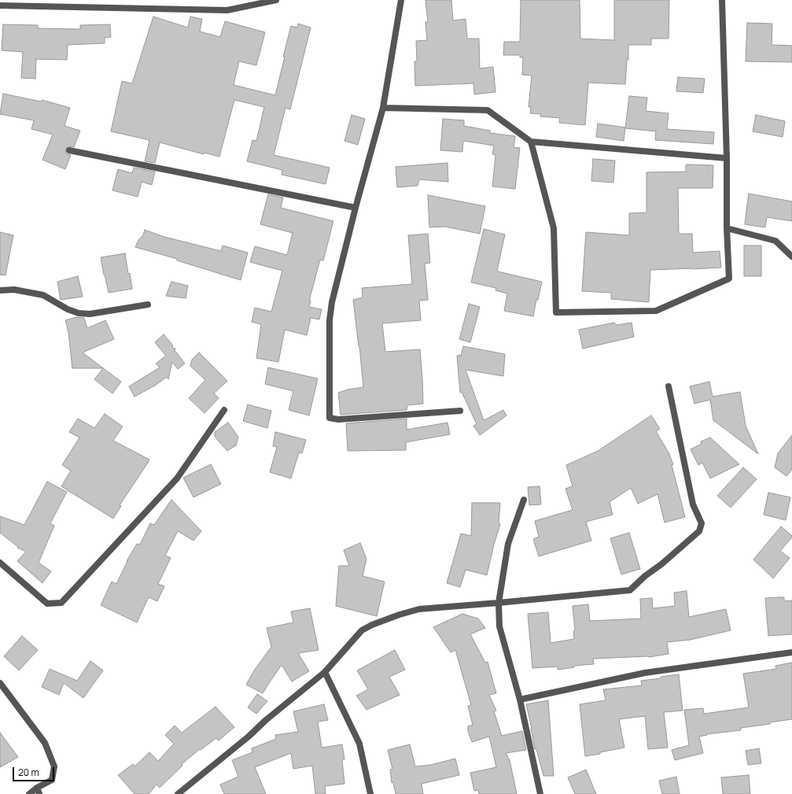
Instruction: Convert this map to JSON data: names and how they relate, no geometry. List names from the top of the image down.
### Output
{
  "scale_bar": "20 m"
}
